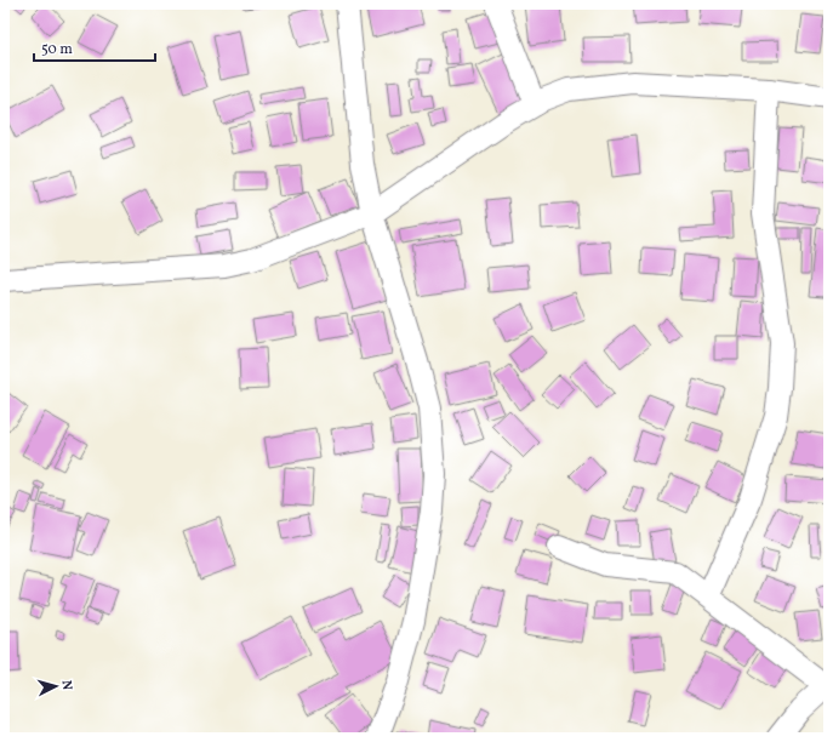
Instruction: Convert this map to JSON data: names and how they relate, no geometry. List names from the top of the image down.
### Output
{
  "scale_bar": "50 m",
  "north": "right"
}
